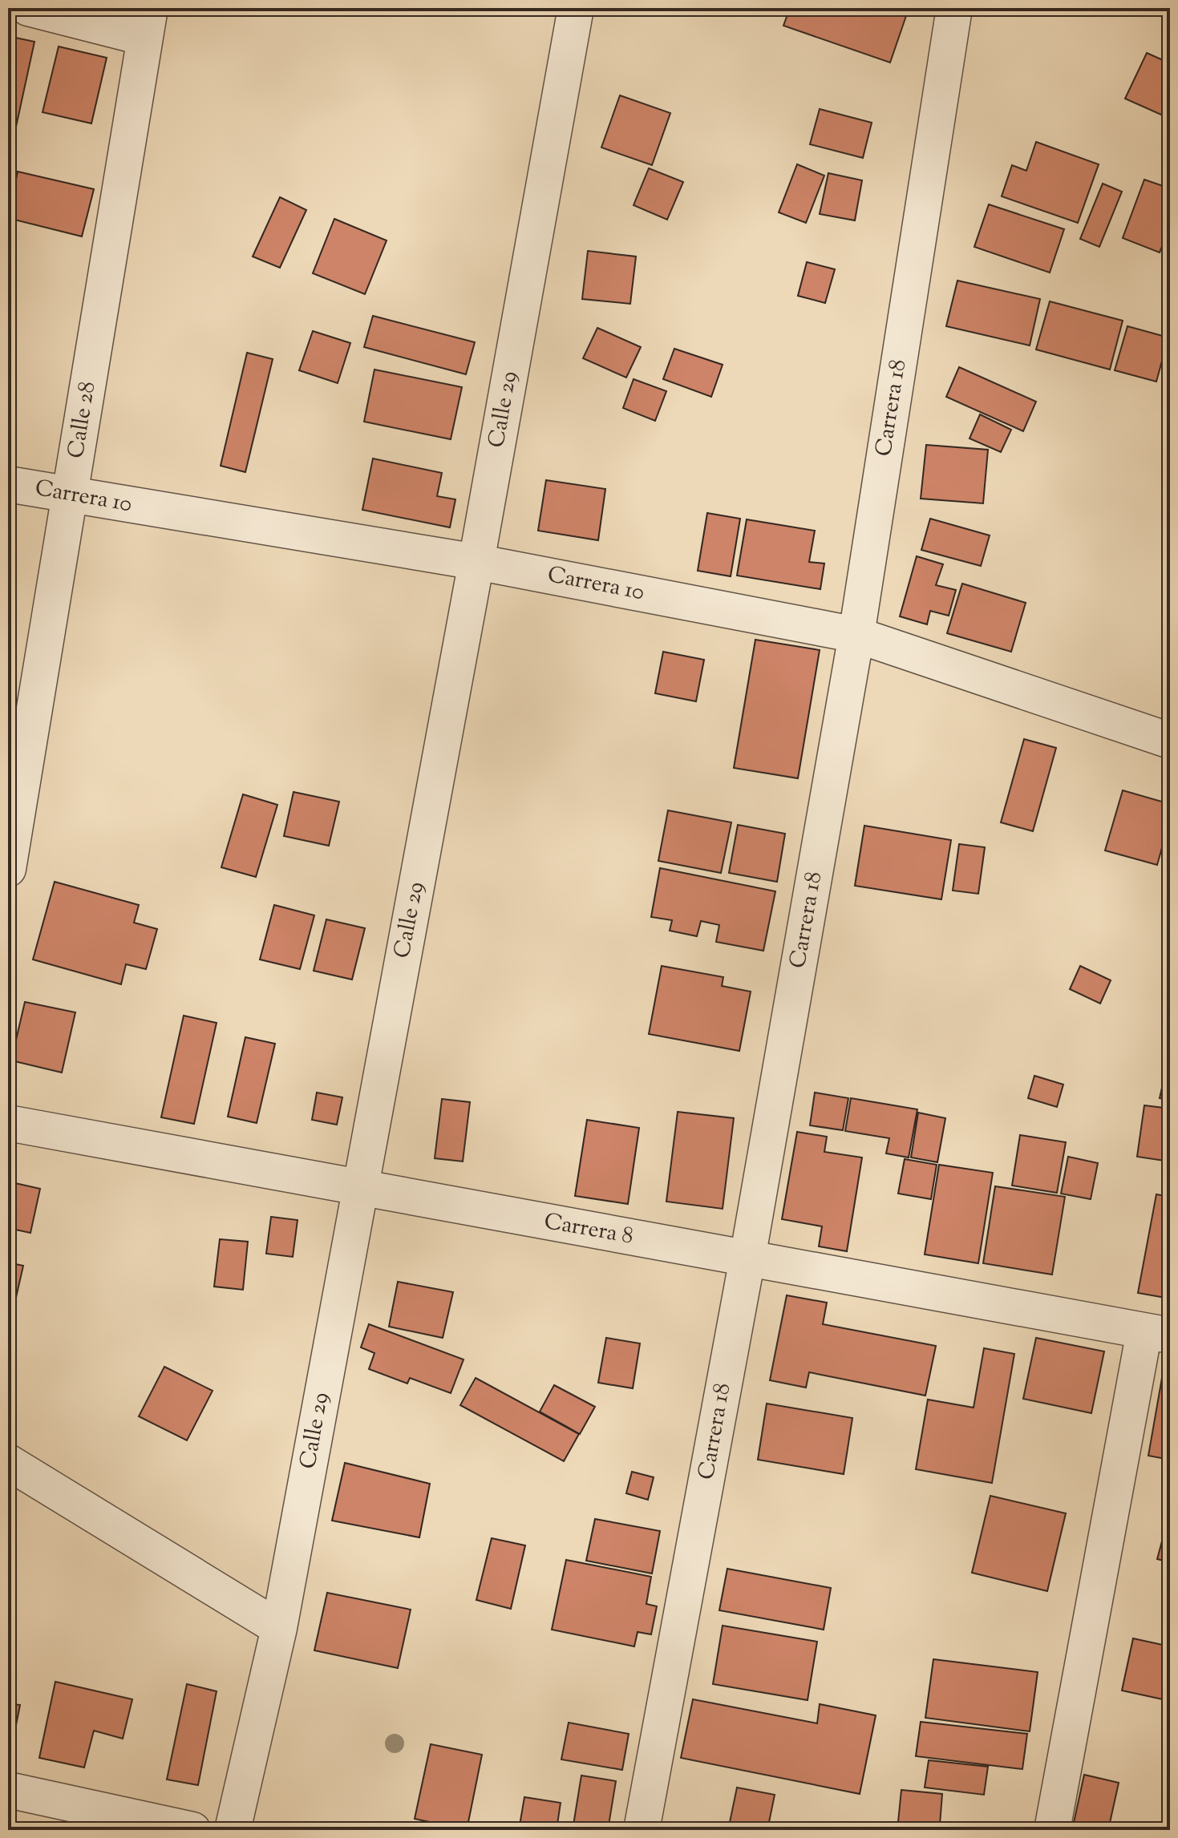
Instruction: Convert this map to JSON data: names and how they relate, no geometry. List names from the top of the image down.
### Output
{
  "streets": {
    "street": [
      "Carrera 18",
      "Calle 29",
      "Calle 28",
      "Carrera 10",
      "Carrera 8"
    ]
  },
  "crossings": [
    ["Carrera 18", "Carrera 10"],
    ["Carrera 18", "Carrera 8"],
    ["Calle 29", "Carrera 10"],
    ["Calle 29", "Carrera 8"],
    ["Calle 28", "Carrera 10"]
  ]
}
